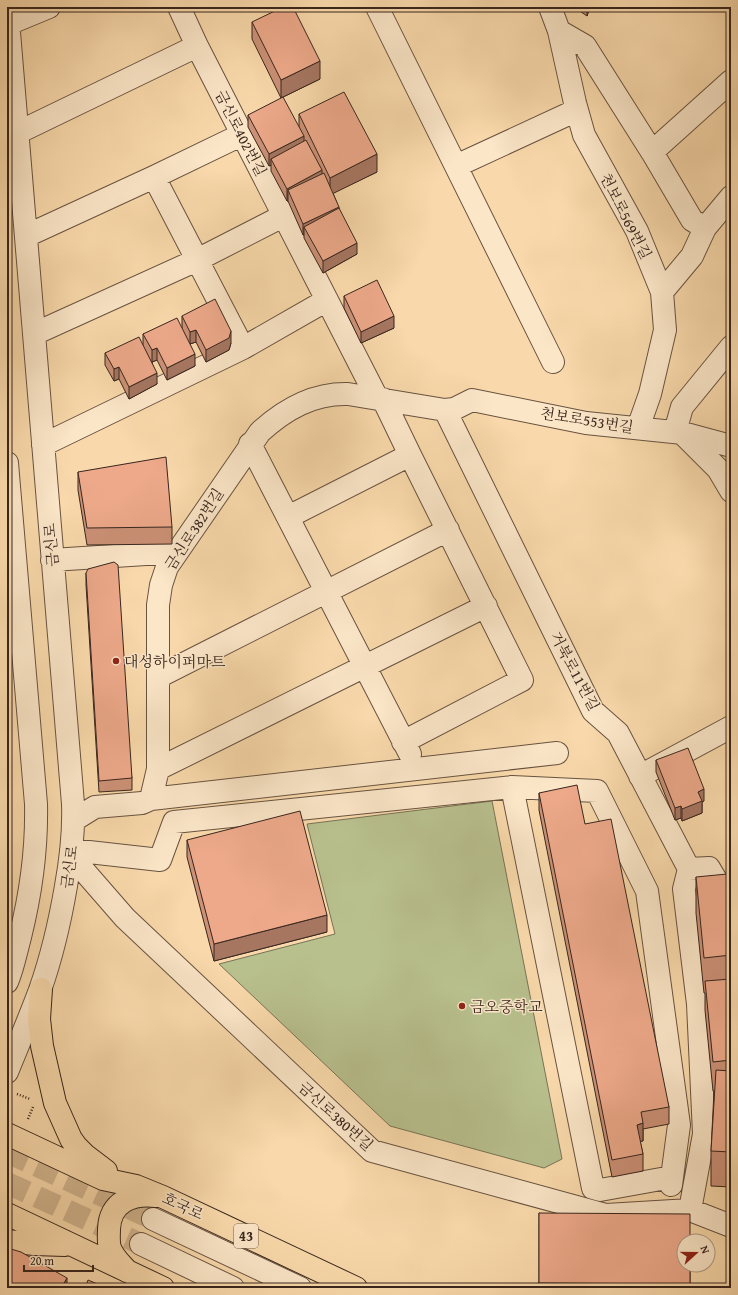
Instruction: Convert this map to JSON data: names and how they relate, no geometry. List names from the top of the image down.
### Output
{
  "streets": {
    "main road": ["호국로", "43"],
    "street": [
      "금신로402번길",
      "천보로569번길",
      "천보로553번길",
      "금신로382번길",
      "금신로",
      "거북로11번길",
      "금신로380번길"
    ]
  },
  "crossings": [
    ["금신로402번길", "금신로382번길"],
    ["천보로569번길", "천보로553번길"],
    ["천보로553번길", "금신로382번길"],
    ["천보로553번길", "거북로11번길"],
    ["금신로382번길", "거북로11번길"],
    ["금신로", "금신로380번길"]
  ],
  "places": ["대성하이퍼마트", "금오중학교"],
  "scale_bar": "20 m",
  "north": "right"
}
